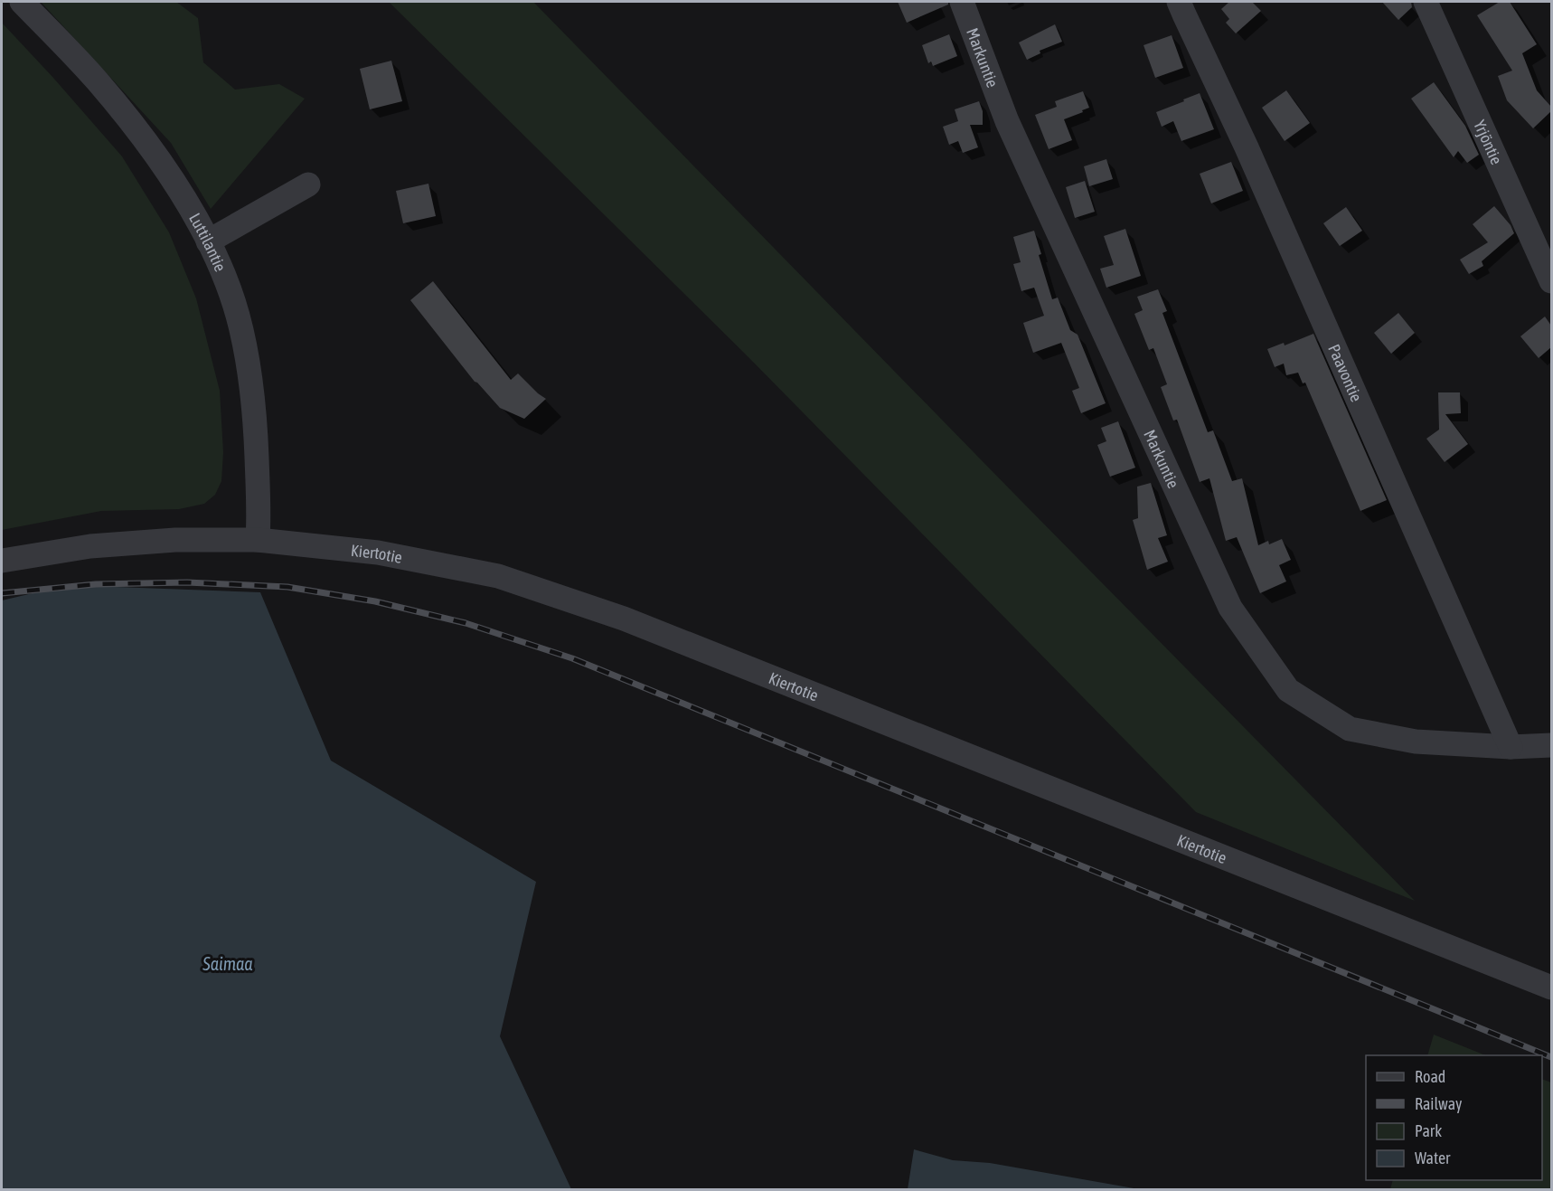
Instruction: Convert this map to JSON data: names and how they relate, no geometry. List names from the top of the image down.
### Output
{
  "streets": {
    "street": [
      "Markuntie",
      "Yrjöntie",
      "Luttilantie",
      "Paavontie",
      "Kiertotie"
    ]
  },
  "crossings": [
    ["Markuntie", "Paavontie"],
    ["Luttilantie", "Kiertotie"]
  ],
  "water": ["Saimaa"],
  "legend": [
    "Road",
    "Railway",
    "Park",
    "Water"
  ]
}
